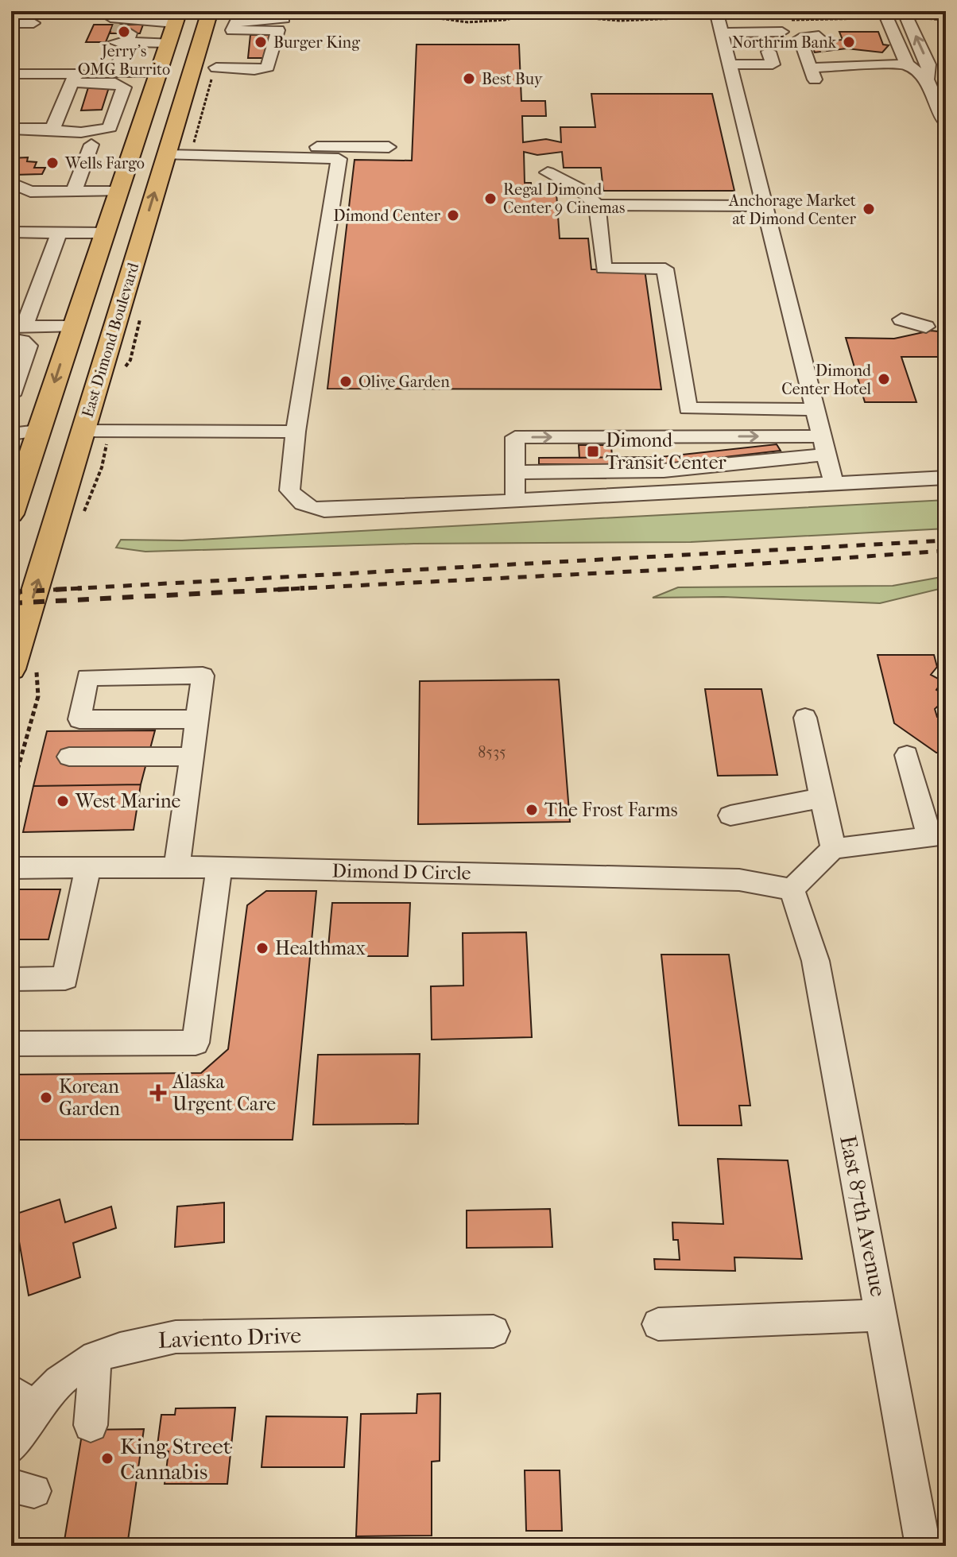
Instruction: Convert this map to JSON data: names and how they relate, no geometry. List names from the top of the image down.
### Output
{
  "streets": {
    "main road": ["East Dimond Boulevard"],
    "street": ["Dimond D Circle", "East 87th Avenue", "Laviento Drive"]
  },
  "crossings": [
    ["Dimond D Circle", "East 87th Avenue"]
  ],
  "places": {
    "other": [
      "Jerry's OMG Burrito",
      "Burger King",
      "Northrim Bank",
      "Best Buy",
      "Wells Fargo",
      "Regal Dimond Center 9 Cinemas",
      "Anchorage Market at Dimond Center",
      "Dimond Center",
      "Dimond Center Hotel",
      "Olive Garden",
      "West Marine",
      "The Frost Farms",
      "Healthmax",
      "Korean Garden",
      "King Street Cannabis"
    ],
    "transit": ["Dimond Transit Center"],
    "health": ["Alaska Urgent Care"]
  },
  "house_numbers": ["8535"]
}
